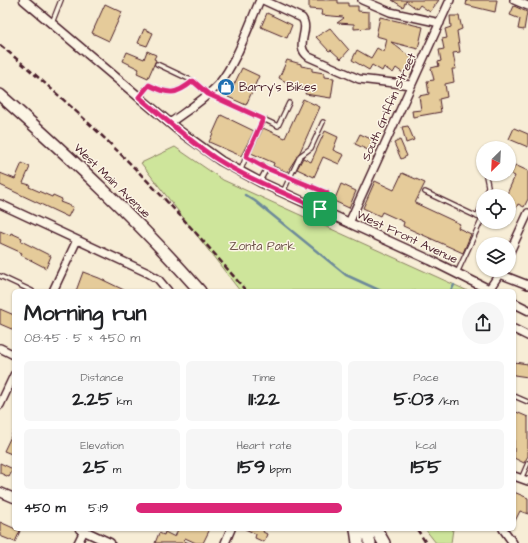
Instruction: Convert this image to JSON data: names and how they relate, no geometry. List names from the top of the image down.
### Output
{
  "streets": {
    "main road": ["West Main Avenue"],
    "street": ["South Griffin Street", "West Front Avenue"]
  },
  "crossings": [
    ["South Griffin Street", "West Front Avenue"]
  ],
  "parks": ["Zonta Park"],
  "places": {
    "shop": ["Barry's Bikes"]
  },
  "north": "bottom left",
  "page": {
    "heading": ["Morning run", "08:45 · 5 × 450 m"],
    "stats": [
      ["Distance", "2.25 km"],
      ["Time", "11:22"],
      ["Pace", "5:03 /km"],
      ["Elevation", "25 m"],
      ["Heart rate", "159 bpm"],
      ["kcal", "155"]
    ],
    "list": [
      {
        "name": "450 m",
        "note": "5:19"
      }
    ]
  }
}
